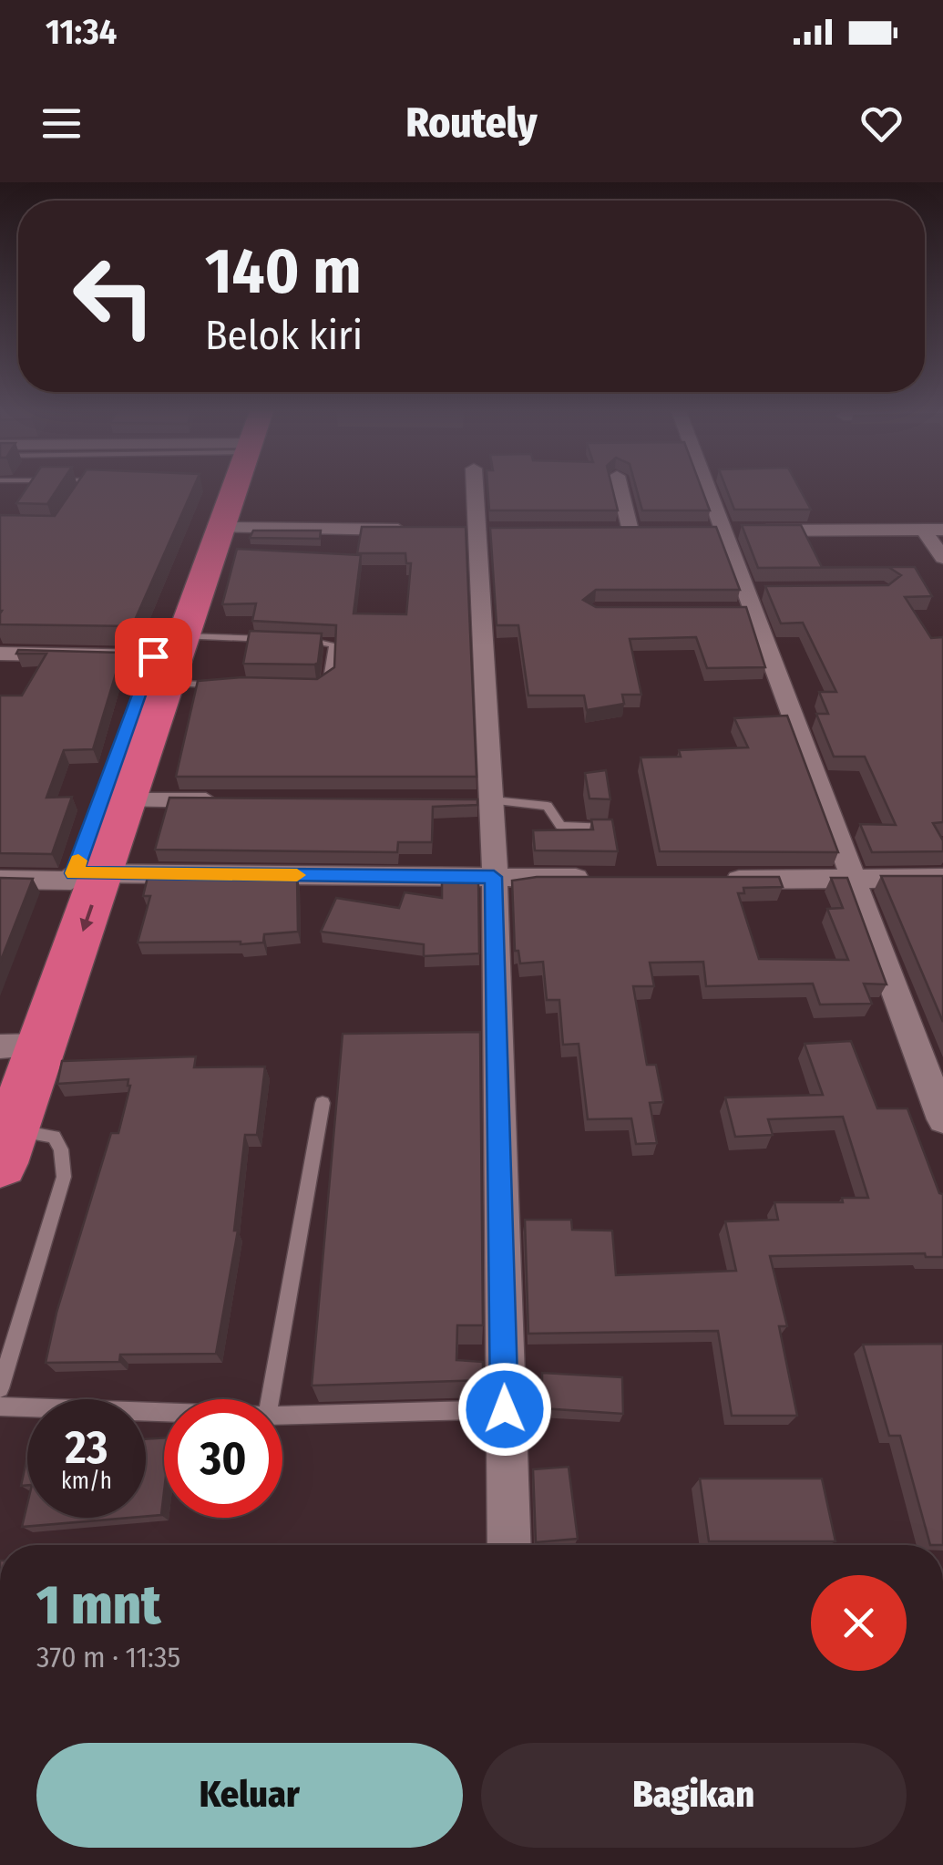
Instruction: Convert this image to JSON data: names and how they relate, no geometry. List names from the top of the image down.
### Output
{
  "page": {
    "status": "11:34",
    "header": "Routely",
    "turn": ["140 m", "Belok kiri"],
    "speed": "23 km/h",
    "limit": "30",
    "heading": ["1 mnt", "370 m · 11:35"],
    "buttons": ["Keluar", "Bagikan"]
  }
}
